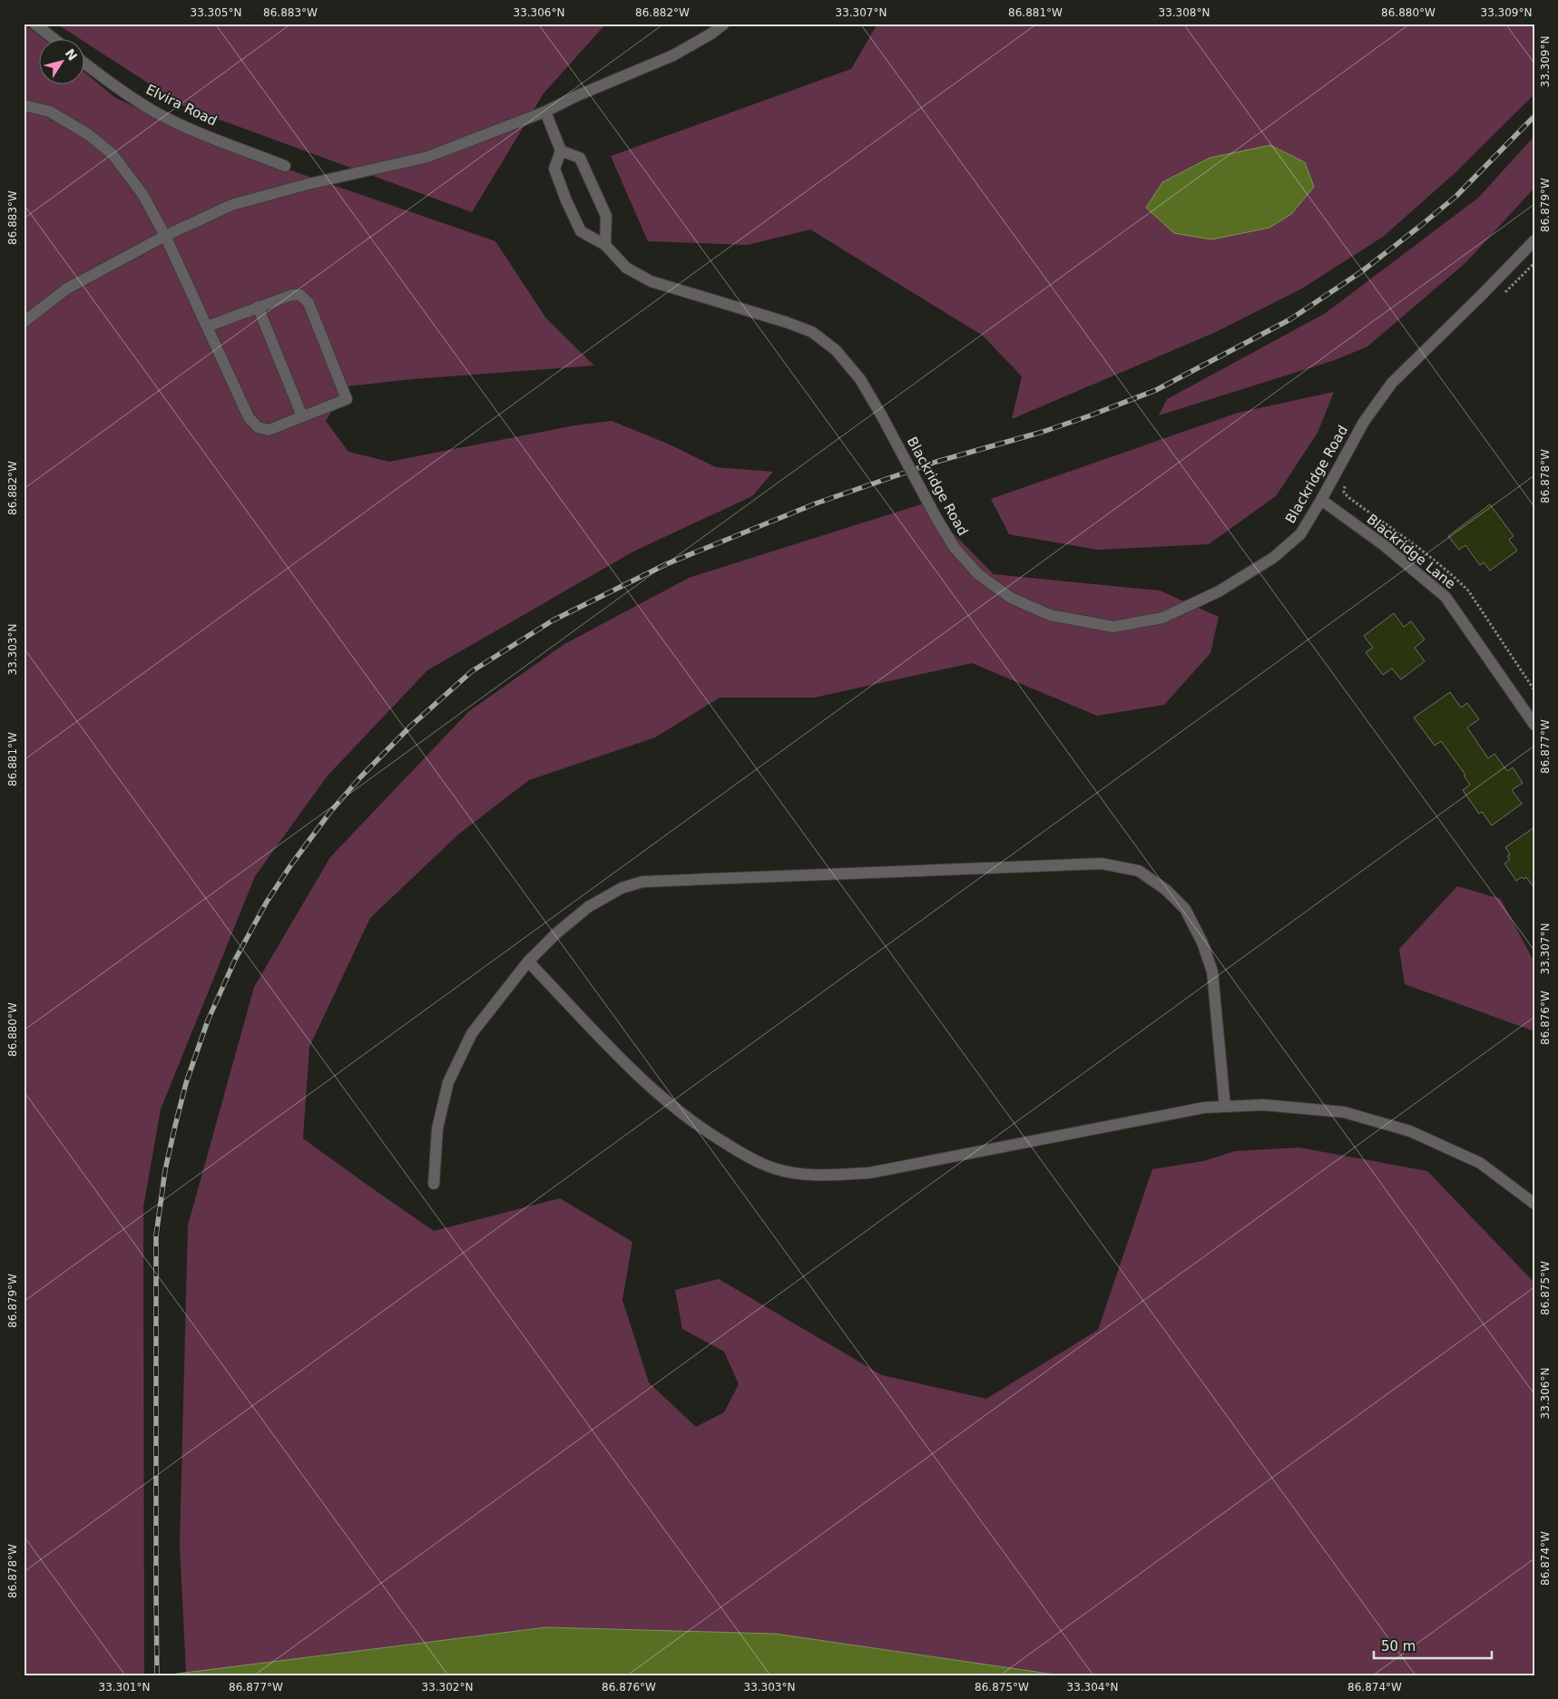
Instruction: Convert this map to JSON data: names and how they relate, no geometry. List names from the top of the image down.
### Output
{
  "streets": {
    "street": ["Elvira Road", "Blackridge Road", "Blackridge Lane"]
  },
  "crossings": [
    ["Blackridge Road", "Blackridge Lane"]
  ],
  "scale_bar": "50 m",
  "north": "top right",
  "coordinates": [
    "33.305°N",
    "86.883°W",
    "33.306°N",
    "86.882°W",
    "33.307°N",
    "86.881°W",
    "33.308°N",
    "86.880°W",
    "33.309°N",
    "86.879°W",
    "86.878°W",
    "33.303°N",
    "86.877°W",
    "86.876°W",
    "86.875°W",
    "86.874°W",
    "33.301°N",
    "33.302°N",
    "33.304°N"
  ]
}
